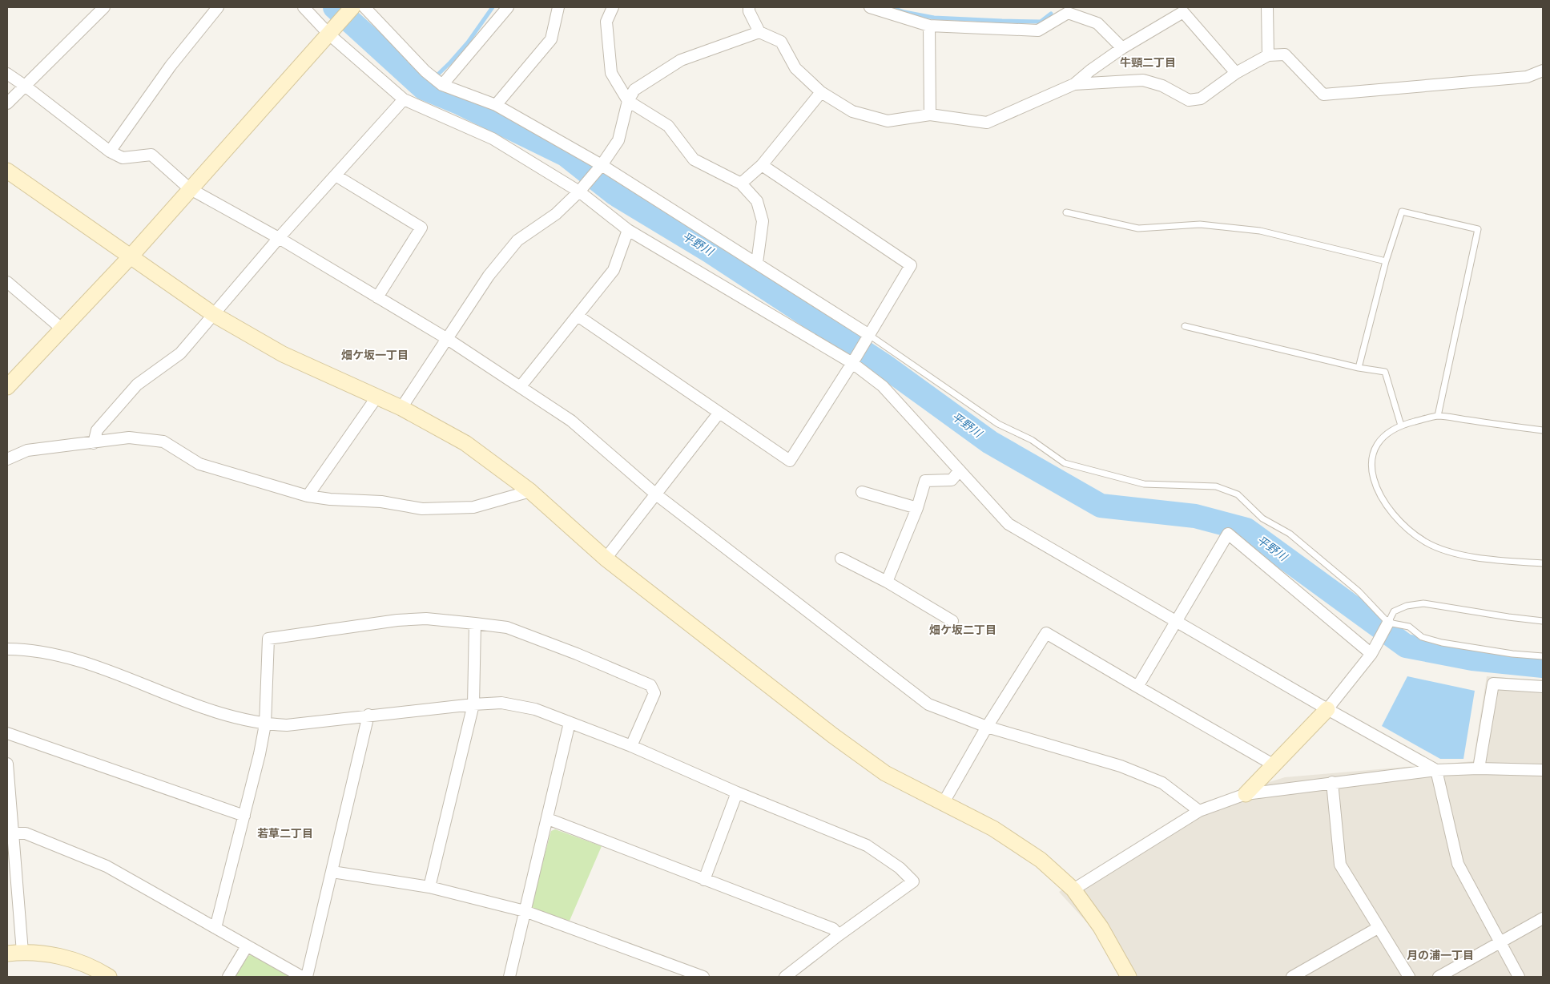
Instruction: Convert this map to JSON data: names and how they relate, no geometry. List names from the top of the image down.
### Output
{
  "districts": [
    "牛頸二丁目",
    "畑ケ坂一丁目",
    "畑ケ坂二丁目",
    "若草二丁目",
    "月の浦一丁目"
  ],
  "water": ["平野川"]
}
